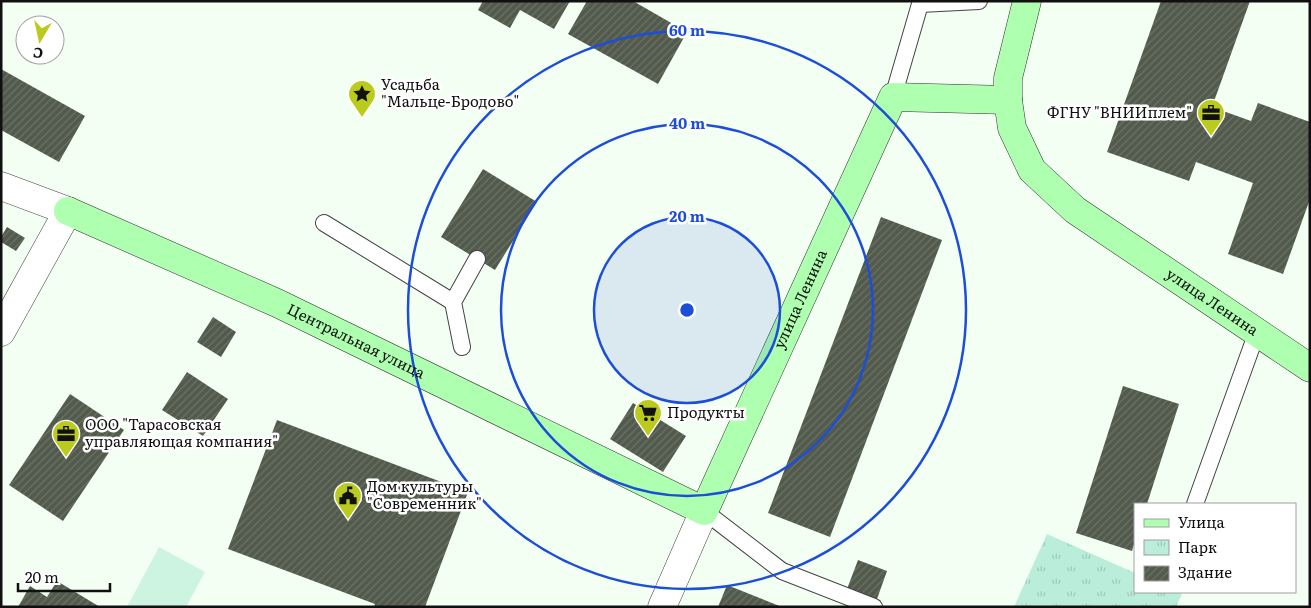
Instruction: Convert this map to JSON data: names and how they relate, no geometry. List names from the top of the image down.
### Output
{
  "streets": {
    "street": ["улица Ленина", "Центральная улица"]
  },
  "crossings": [
    ["улица Ленина", "Центральная улица"]
  ],
  "places": {
    "place": ["Усадьба \"Мальце-Бродово\""],
    "office": ["ФГНУ \"ВНИИплем\"", "ООО \"Тарасовская управляющая компания\""],
    "supermarket": ["Продукты"],
    "public building": ["Дом культуры \"Современник\""]
  },
  "legend": ["Улица", "Парк", "Здание"],
  "scale_bar": "20 m",
  "north": "bottom",
  "rings": ["60 m", "40 m", "20 m"]
}
